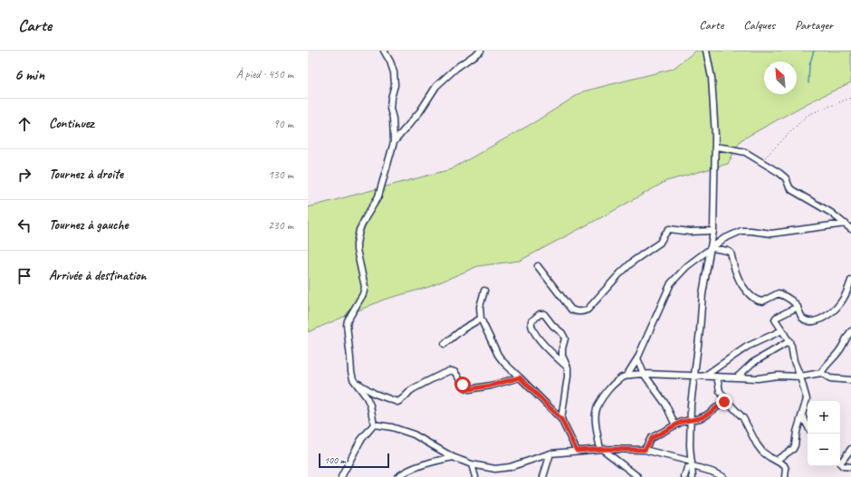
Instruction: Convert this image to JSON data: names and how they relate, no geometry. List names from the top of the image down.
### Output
{
  "scale_bar": "100 m",
  "north": "top left",
  "page": {
    "header": "Carte",
    "nav": ["Carte", "Calques", "Partager"],
    "heading": ["6 min", "À pied · 450 m"],
    "list": [
      ["Continuez", "90 m"],
      ["Tournez à droite", "130 m"],
      ["Tournez à gauche", "230 m"],
      "Arrivée à destination"
    ],
    "map_buttons": ["+", "−"],
    "scale": "100 m"
  }
}
